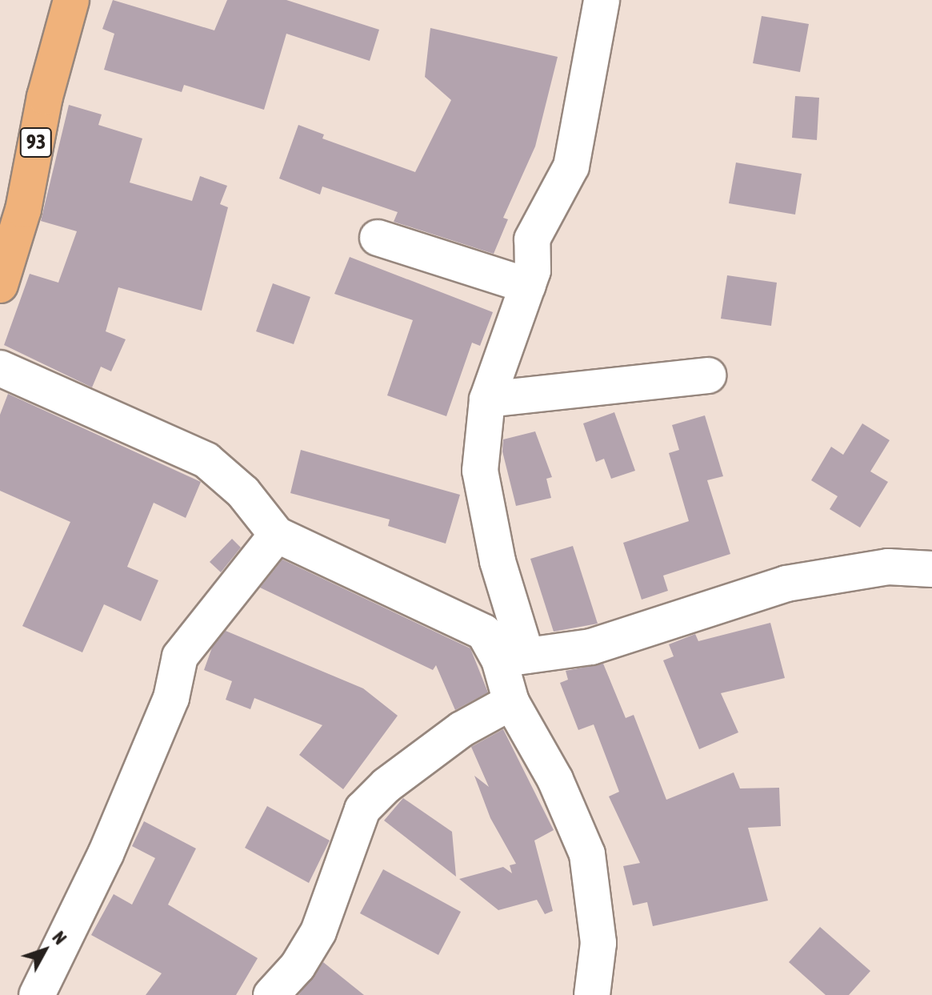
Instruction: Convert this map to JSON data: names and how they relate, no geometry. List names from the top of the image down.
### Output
{
  "streets": {
    "main road": ["93"]
  },
  "north": "top right"
}
